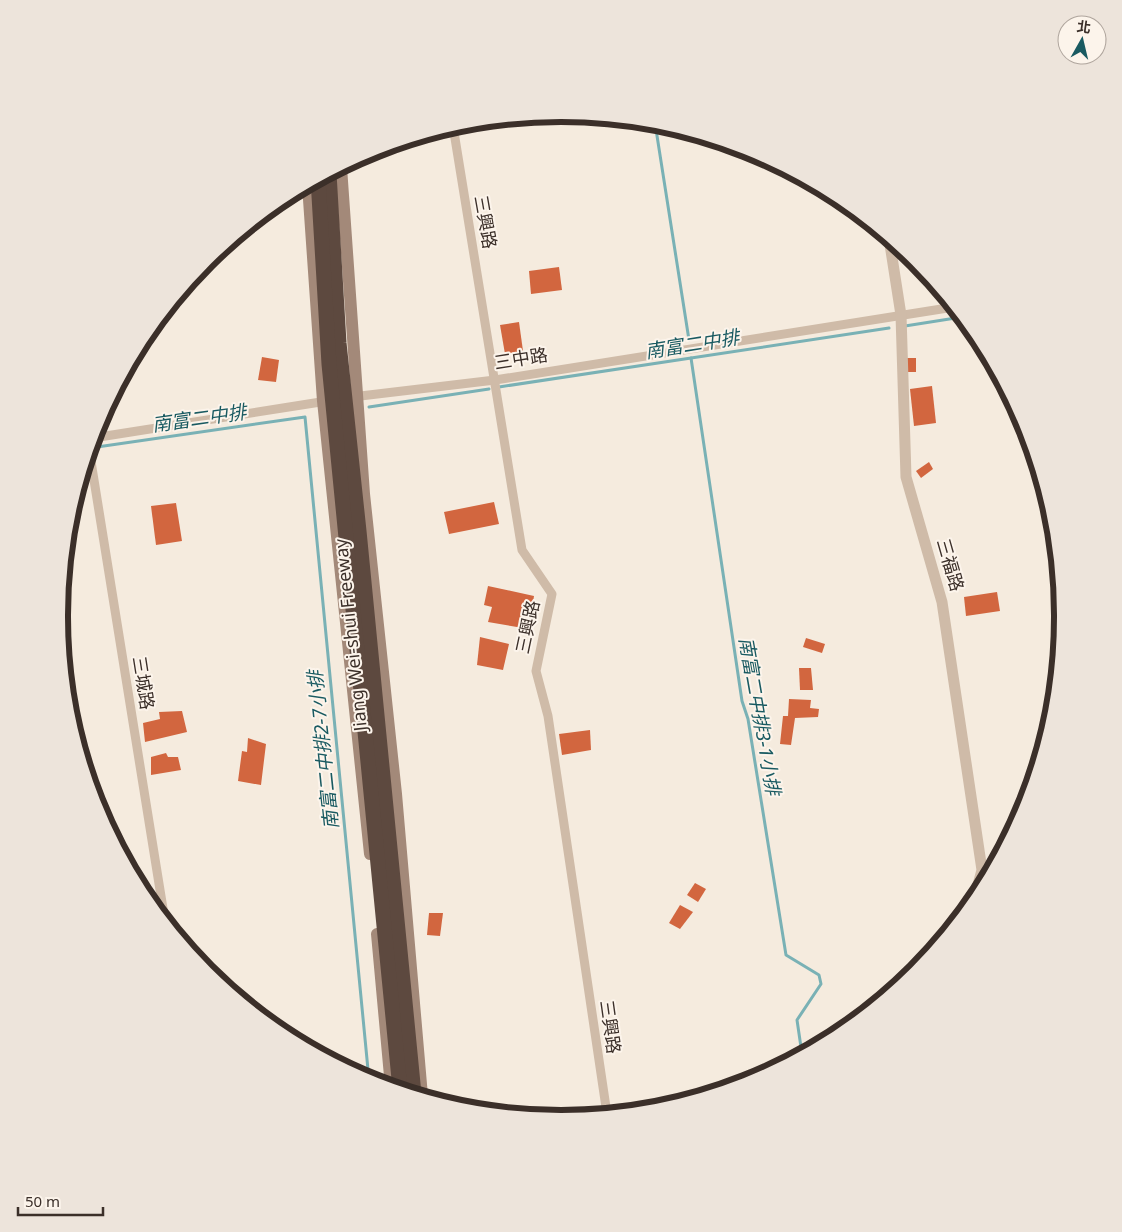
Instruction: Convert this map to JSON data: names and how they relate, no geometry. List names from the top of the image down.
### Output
{
  "streets": {
    "highway": ["Jiang Wei-shui Freeway"],
    "street": [
      "三興路",
      "三中路",
      "三福路",
      "三城路"
    ]
  },
  "crossings": [
    ["三興路", "三中路"],
    ["三中路", "三福路"]
  ],
  "water": ["南富二中排", "南富二中排3-1小排", "南富二中排2-7小排"],
  "scale_bar": "50 m",
  "north": "top"
}
